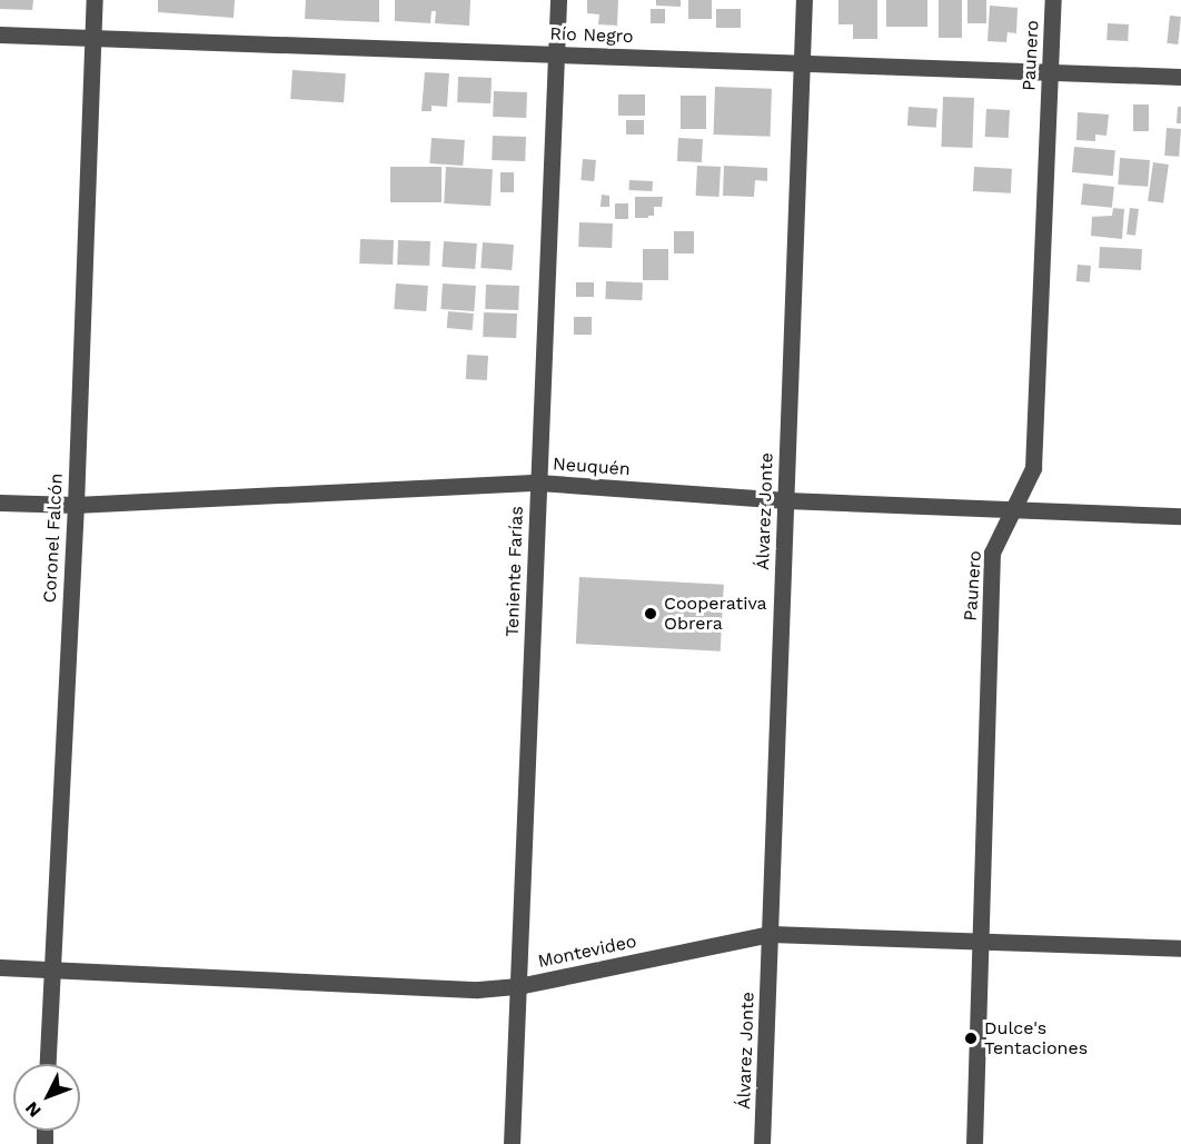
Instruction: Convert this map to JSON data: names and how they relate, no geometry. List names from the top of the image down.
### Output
{
  "streets": {
    "street": [
      "Río Negro",
      "Paunero",
      "Neuquén",
      "Álvarez Jonte",
      "Coronel Falcón",
      "Teniente Farías",
      "Montevideo"
    ]
  },
  "crossings": [
    ["Río Negro", "Paunero"],
    ["Río Negro", "Álvarez Jonte"],
    ["Río Negro", "Coronel Falcón"],
    ["Río Negro", "Teniente Farías"],
    ["Paunero", "Neuquén"],
    ["Paunero", "Montevideo"],
    ["Neuquén", "Álvarez Jonte"],
    ["Neuquén", "Coronel Falcón"],
    ["Neuquén", "Teniente Farías"],
    ["Álvarez Jonte", "Montevideo"],
    ["Coronel Falcón", "Montevideo"],
    ["Teniente Farías", "Montevideo"]
  ],
  "places": ["Cooperativa Obrera", "Dulce's Tentaciones"],
  "north": "bottom left"
}
